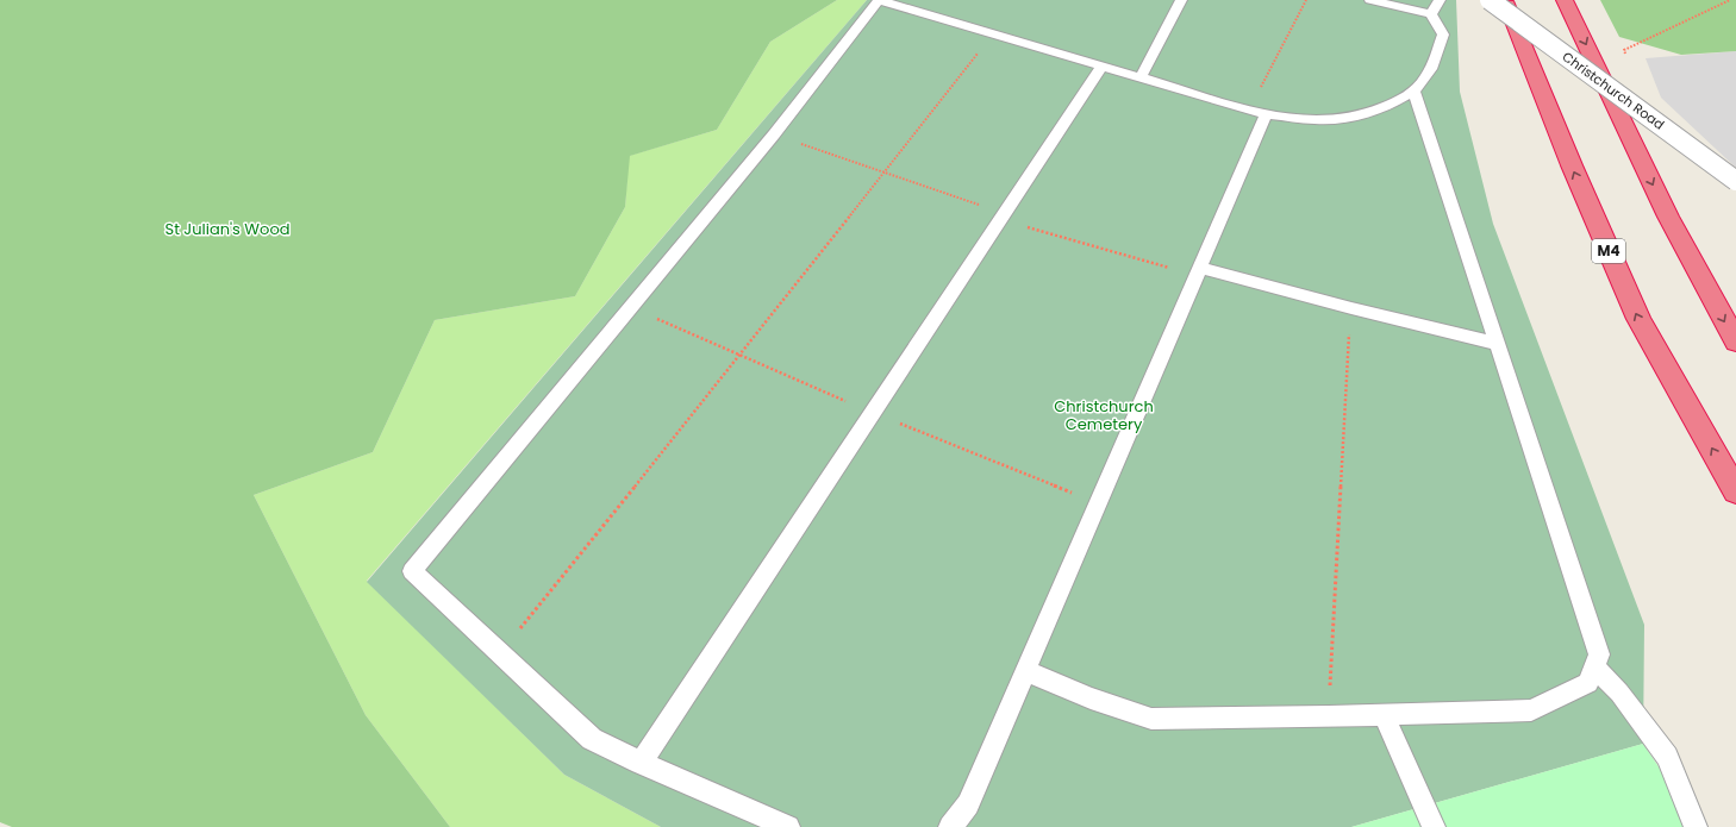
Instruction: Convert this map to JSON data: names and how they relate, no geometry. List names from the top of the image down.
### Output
{
  "streets": {
    "highway": ["M4"],
    "street": ["Christchurch Road"]
  },
  "parks": ["St Julian's Wood", "Christchurch Cemetery"]
}
